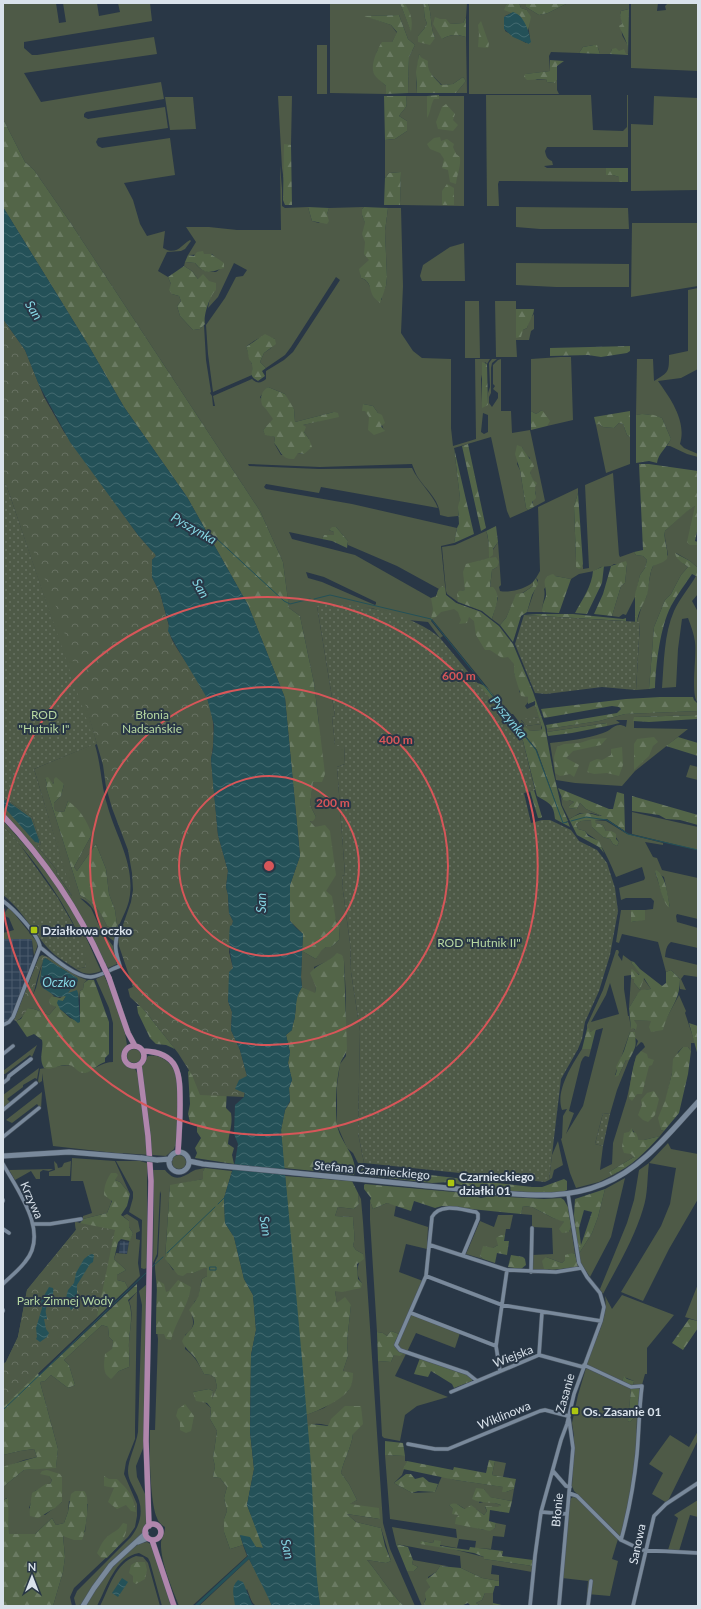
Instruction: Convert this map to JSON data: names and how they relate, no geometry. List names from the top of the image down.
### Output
{
  "streets": {
    "street": [
      "Stefana Czarnieckiego",
      "Krzywa",
      "Wiejska",
      "Zasanie",
      "Wiklinowa",
      "Błonie",
      "Sanowa"
    ]
  },
  "crossings": [
    ["Stefana Czarnieckiego", "Zasanie"],
    ["Wiejska", "Zasanie"],
    ["Zasanie", "Wiklinowa"],
    ["Zasanie", "Błonie"],
    ["Wiklinowa", "Błonie"]
  ],
  "water": ["San", "Pyszynka", "Oczko"],
  "parks": [
    "ROD \"Hutnik I\"",
    "Błonia Nadsańskie",
    "ROD \"Hutnik II\"",
    "Park Zimnej Wody"
  ],
  "places": {
    "transit": ["Działkowa oczko", "Czarnieckiego działki 01", "Os. Zasanie 01"]
  },
  "north": "top",
  "rings": ["600 m", "400 m", "200 m"]
}
